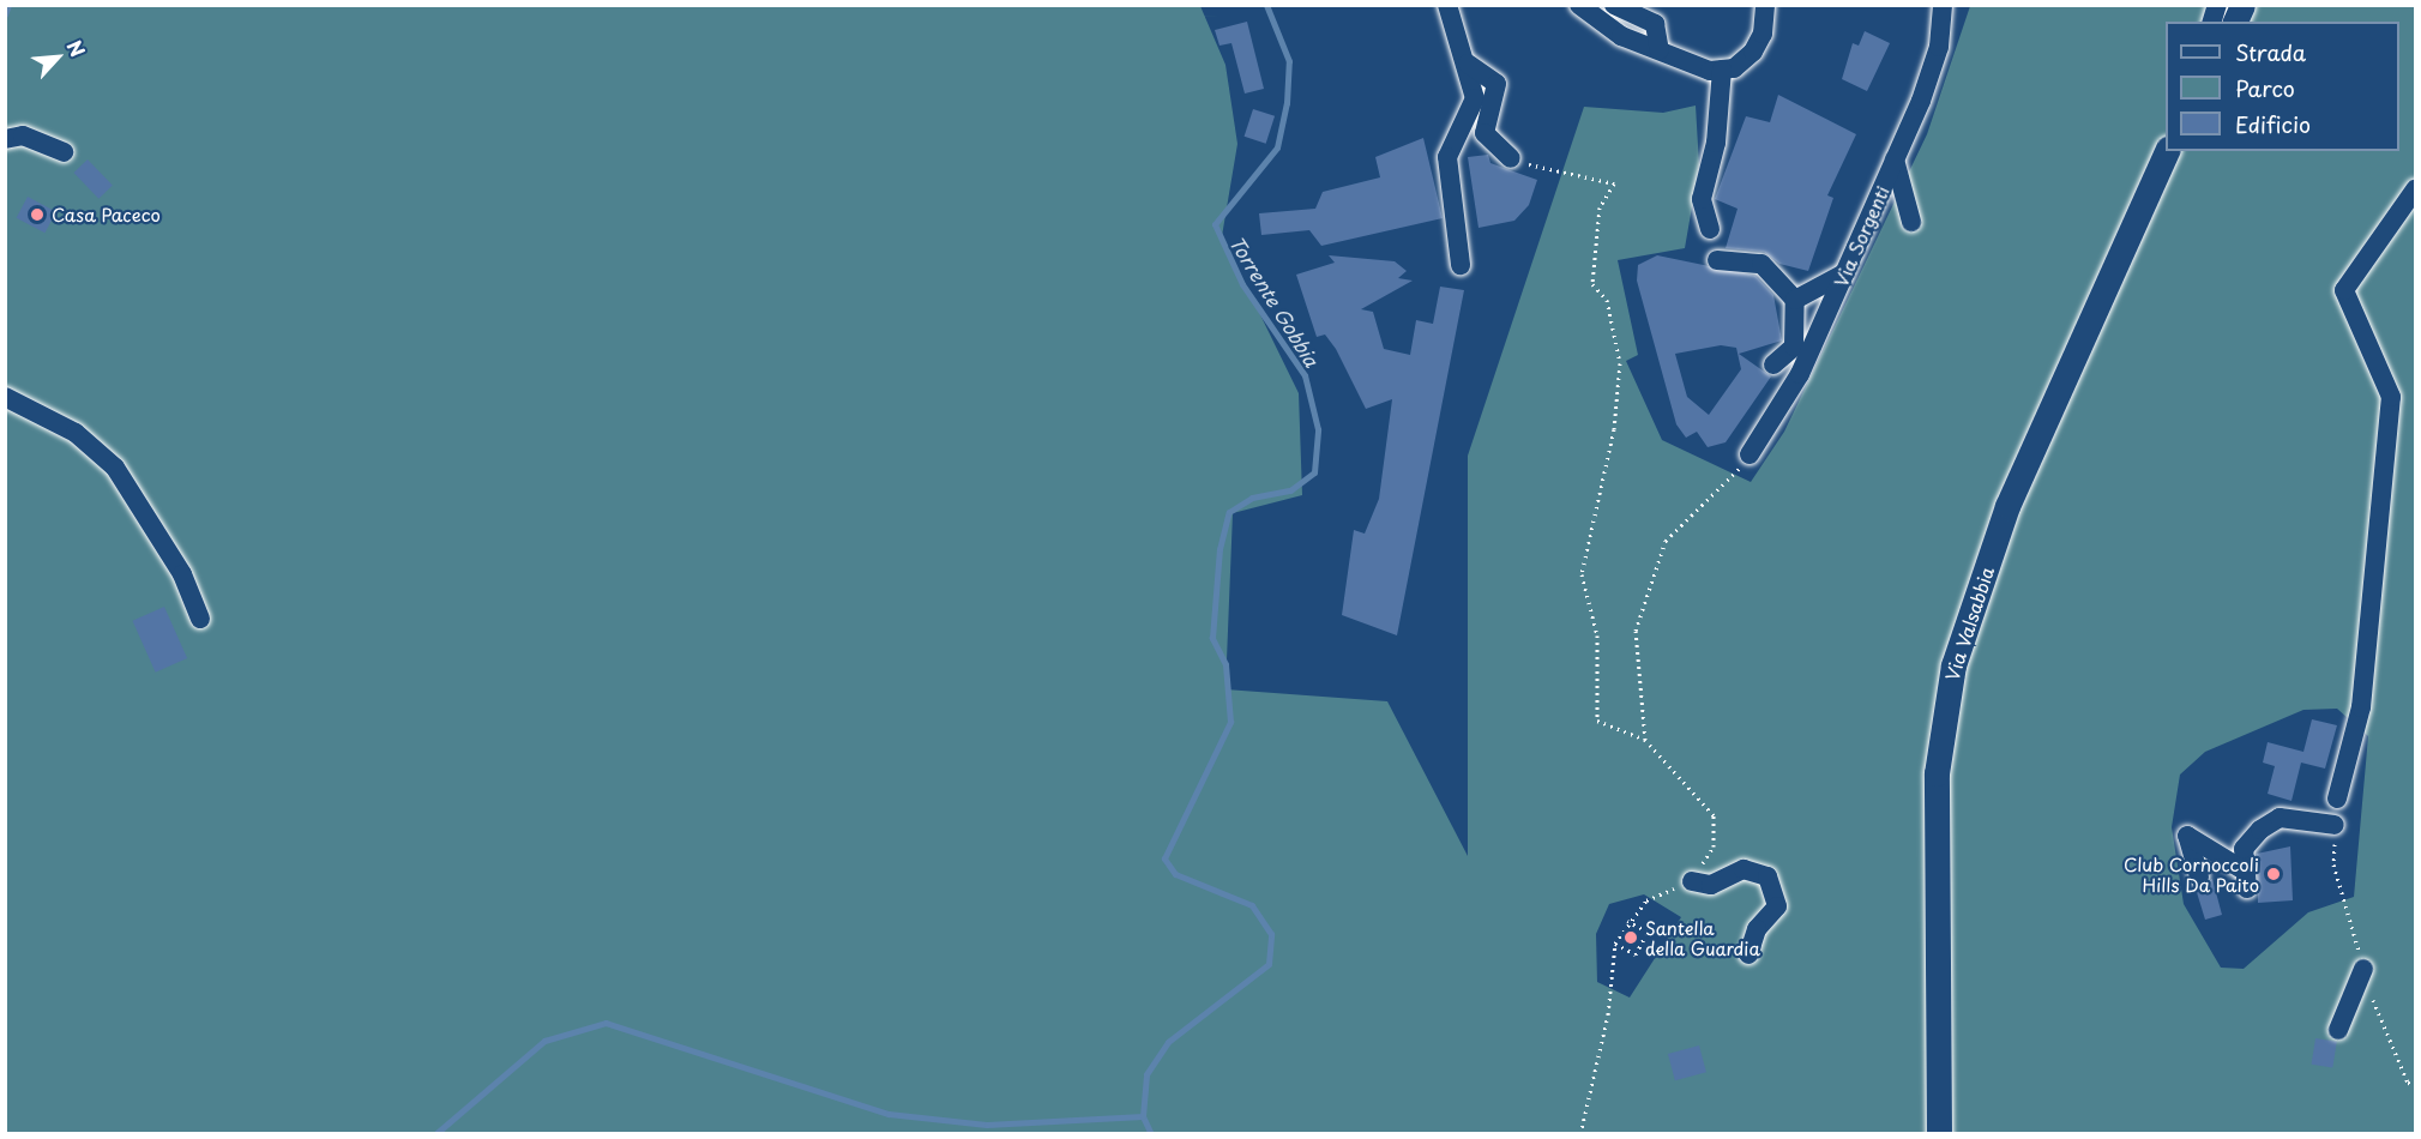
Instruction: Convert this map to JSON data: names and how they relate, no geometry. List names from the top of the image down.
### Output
{
  "streets": {
    "main road": ["Via Valsabbia"],
    "street": ["Via Sorgenti"]
  },
  "water": ["Torrente Gobbia"],
  "places": ["Casa Paceco", "Club Cornoccoli Hills Da Paito", "Santella della Guardia"],
  "legend": ["Strada", "Parco", "Edificio"],
  "north": "top right"
}
